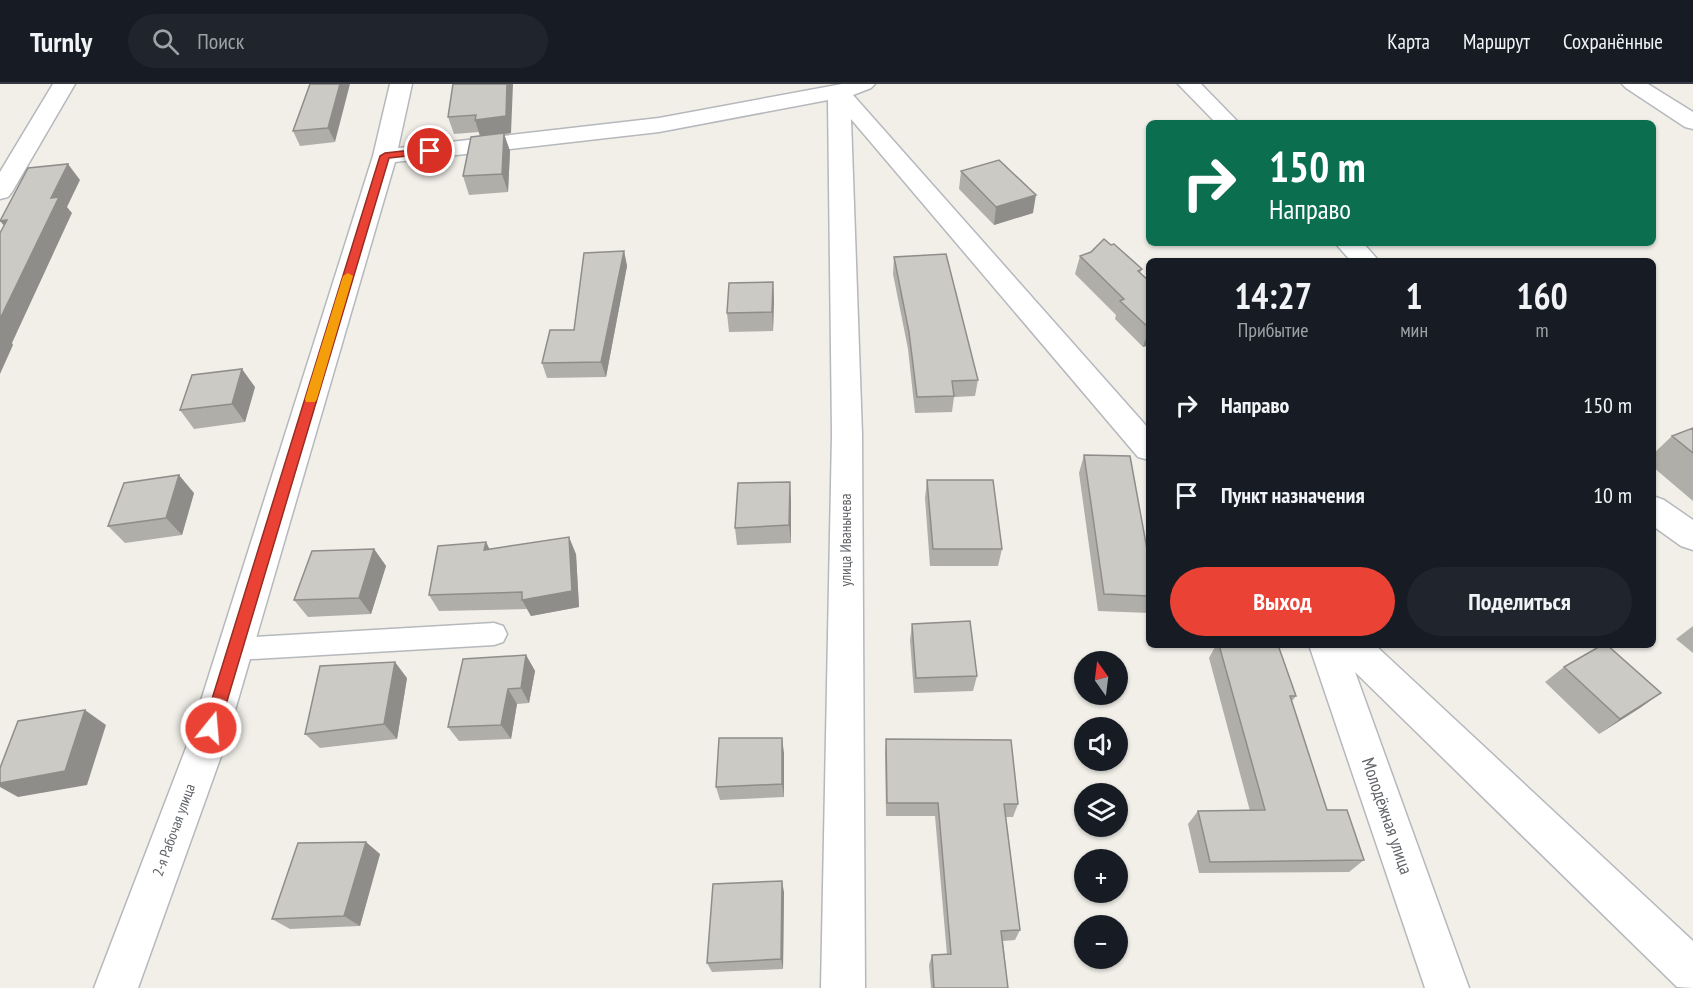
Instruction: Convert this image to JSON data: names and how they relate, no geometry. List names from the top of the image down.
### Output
{
  "streets": {
    "street": ["улица Иванычева", "Молодёжная улица", "2-я Рабочая улица"]
  },
  "north": "top",
  "page": {
    "header": "Turnly",
    "search": "Поиск",
    "nav": ["Карта", "Маршрут", "Сохранённые"],
    "turn": ["150 m", "Направо"],
    "eta": [
      "14:27",
      "Прибытие",
      "1",
      "мин",
      "160",
      "m"
    ],
    "list": [
      {
        "name": "Направо",
        "value": "150 m"
      },
      {
        "name": "Пункт назначения",
        "value": "10 m"
      }
    ],
    "buttons": ["Выход", "Поделиться"],
    "map_buttons": ["+", "−"]
  }
}
